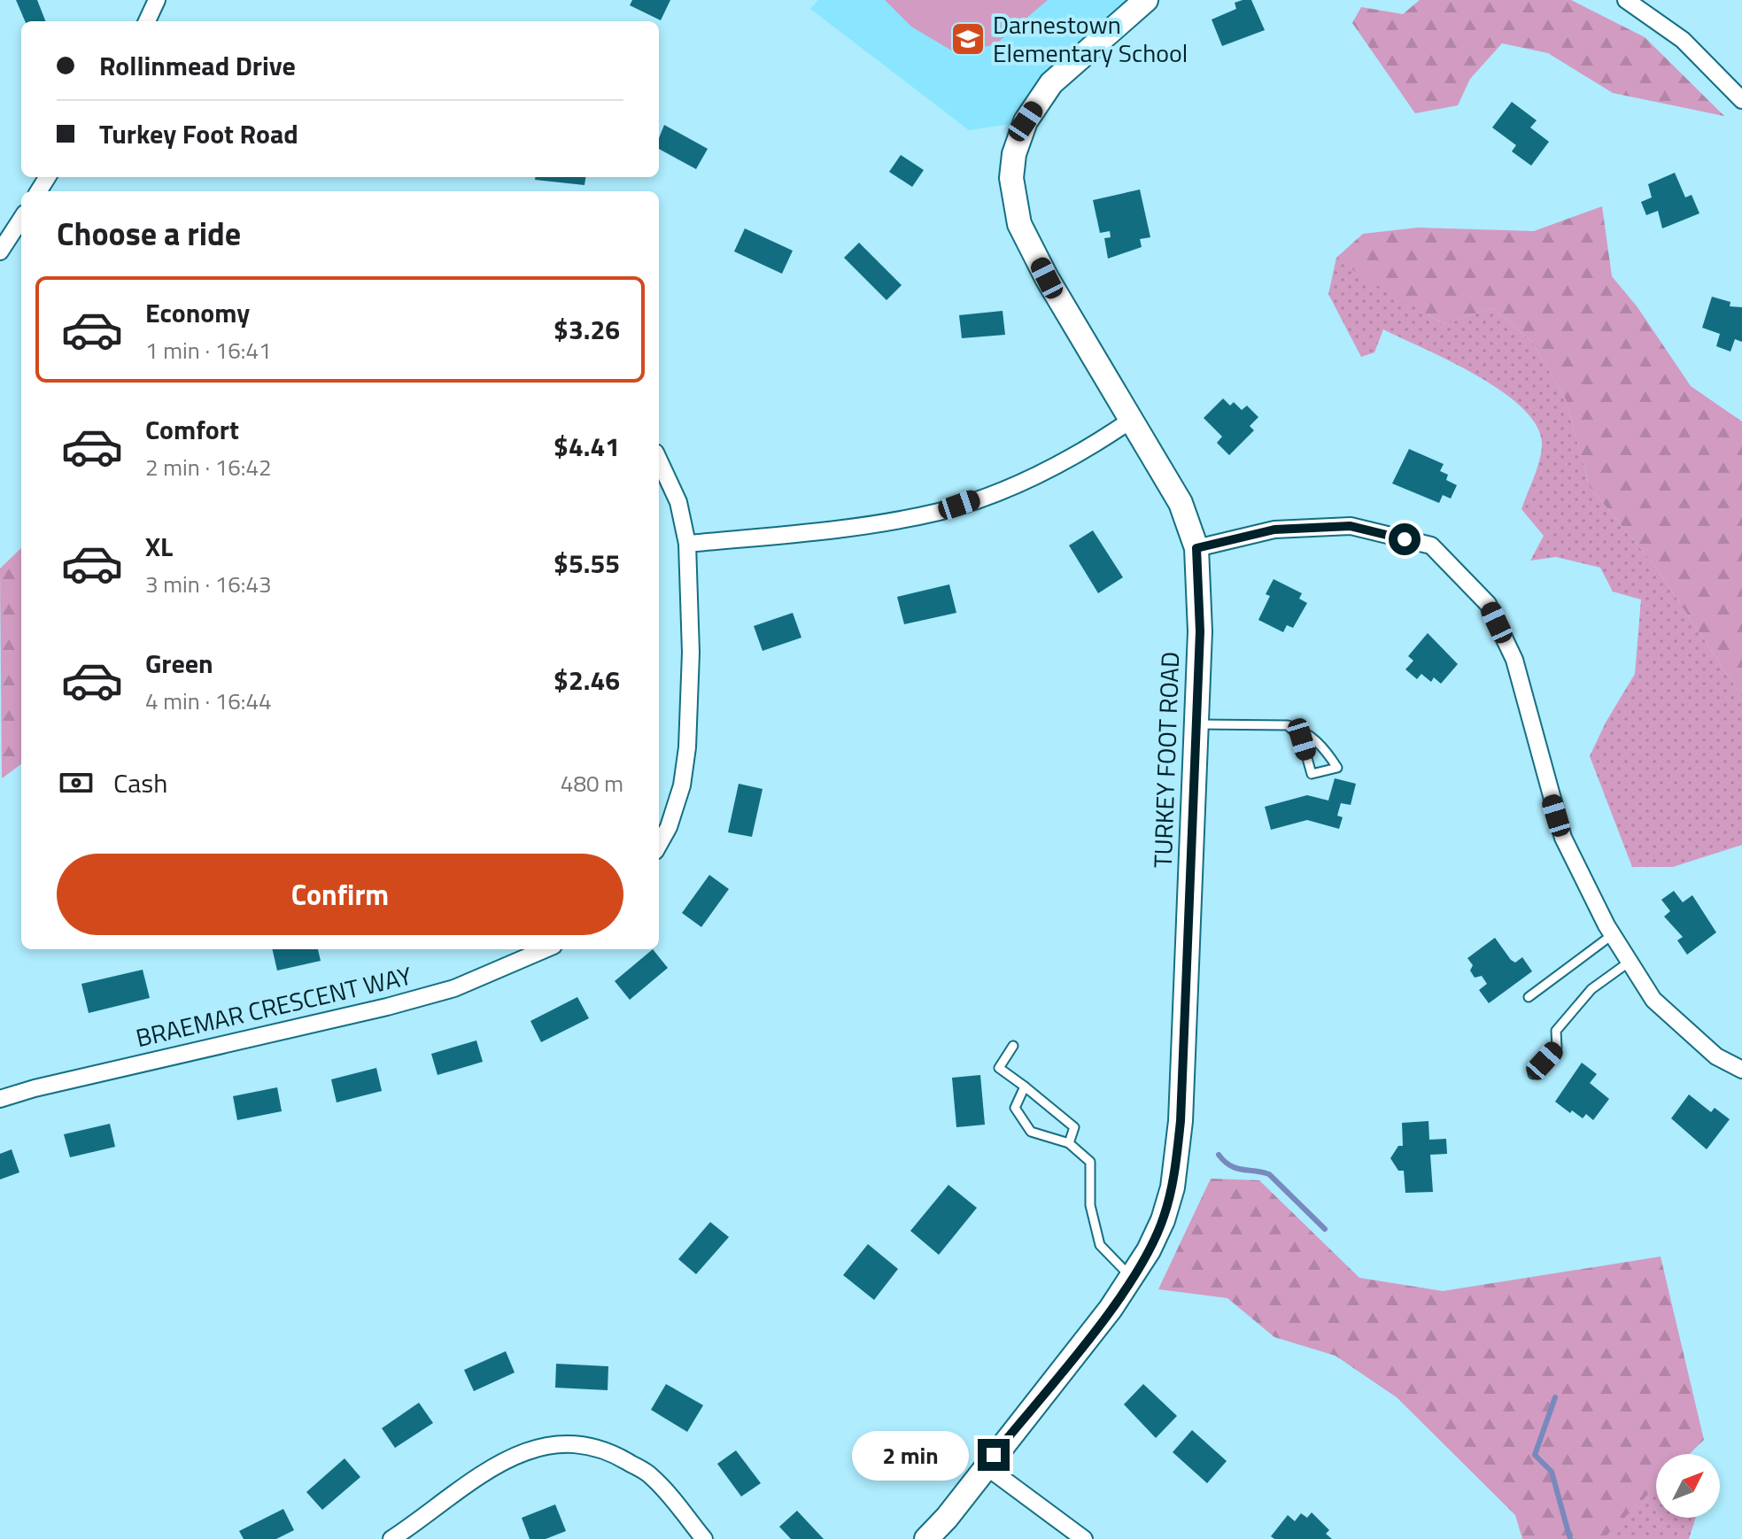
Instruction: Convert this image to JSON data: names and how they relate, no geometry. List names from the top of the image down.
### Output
{
  "streets": {
    "street": ["TURKEY FOOT ROAD", "BRAEMAR CRESCENT WAY"]
  },
  "places": {
    "school or university": ["Darnestown Elementary School"]
  },
  "north": "top right",
  "page": {
    "banner": ["Rollinmead Drive", "Turkey Foot Road"],
    "heading": "Choose a ride",
    "list": [
      {
        "name": "Economy",
        "note": "1 min · 16:41",
        "value": "$3.26"
      },
      {
        "name": "Comfort",
        "note": "2 min · 16:42",
        "value": "$4.41"
      },
      {
        "name": "XL",
        "note": "3 min · 16:43",
        "value": "$5.55"
      },
      {
        "name": "Green",
        "note": "4 min · 16:44",
        "value": "$2.46"
      }
    ],
    "pay": ["Cash", "480 m"],
    "buttons": "Confirm",
    "bubble": "2 min"
  }
}
